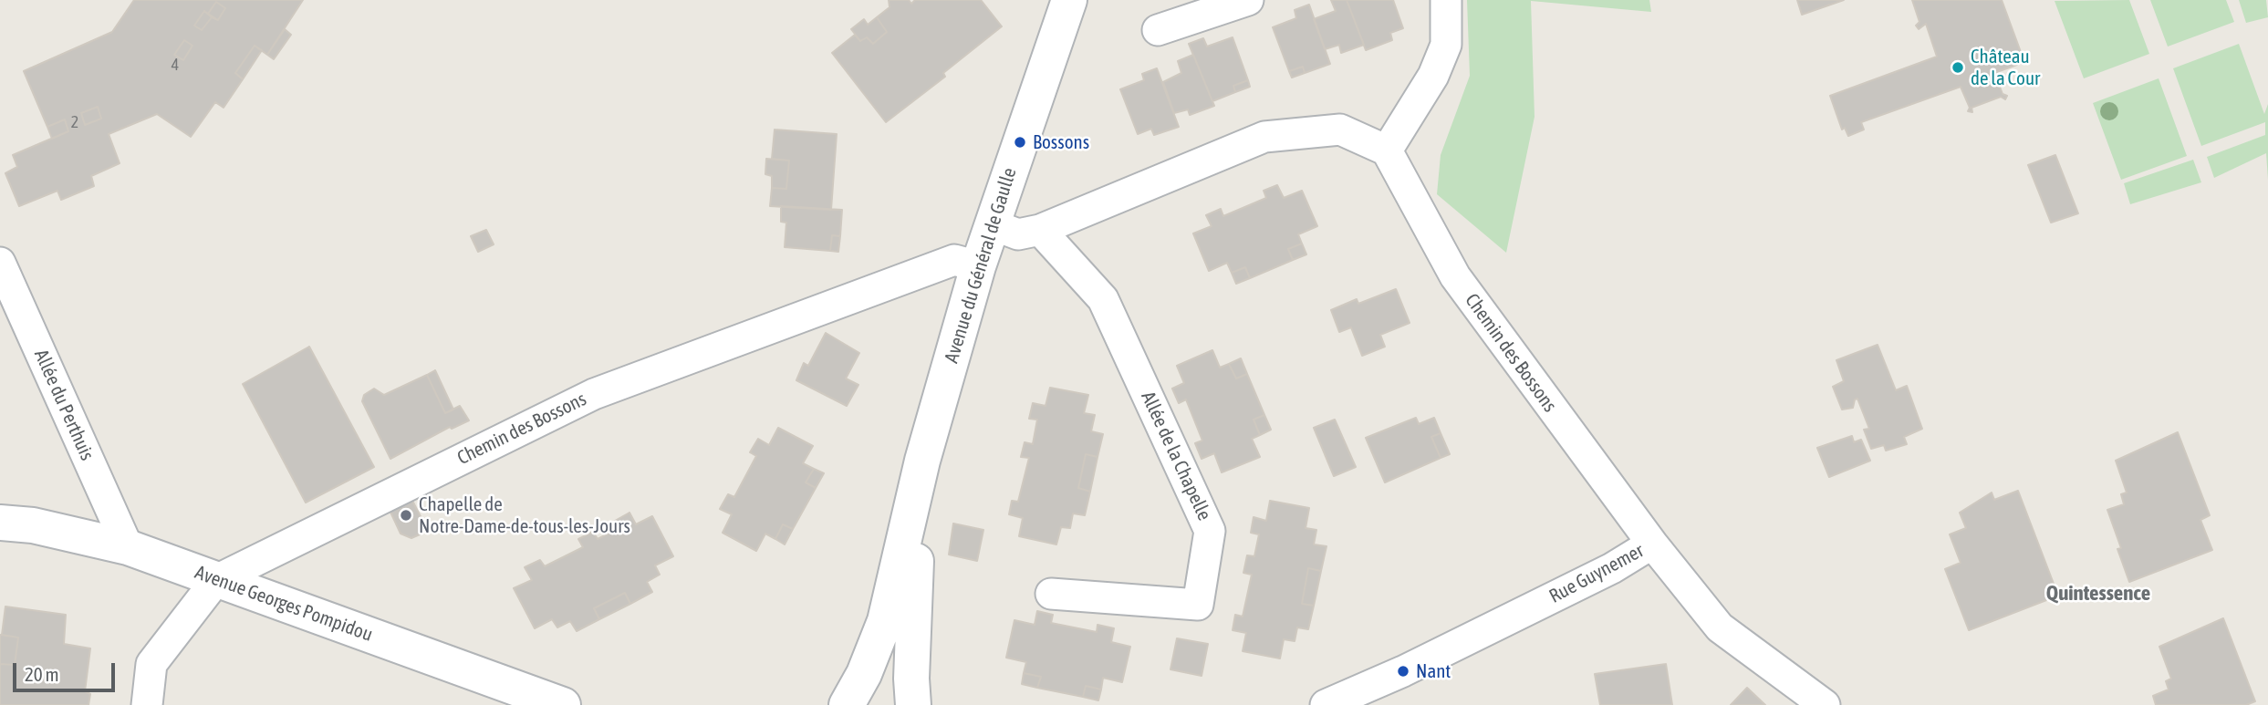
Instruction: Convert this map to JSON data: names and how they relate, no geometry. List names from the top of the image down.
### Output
{
  "streets": {
    "street": [
      "Avenue du Général de Gaulle",
      "Chemin des Bossons",
      "Allée du Perthuis",
      "Allée de la Chapelle",
      "Rue Guynemer",
      "Avenue Georges Pompidou"
    ]
  },
  "crossings": [
    ["Avenue du Général de Gaulle", "Chemin des Bossons"],
    ["Chemin des Bossons", "Rue Guynemer"],
    ["Chemin des Bossons", "Avenue Georges Pompidou"],
    ["Allée du Perthuis", "Avenue Georges Pompidou"]
  ],
  "districts": ["Quintessence"],
  "places": [
    "Château de la Cour",
    "Bossons",
    "Chapelle de Notre-Dame-de-tous-les-Jours",
    "Nant"
  ],
  "house_numbers": ["4", "2"],
  "scale_bar": "20 m"
}
